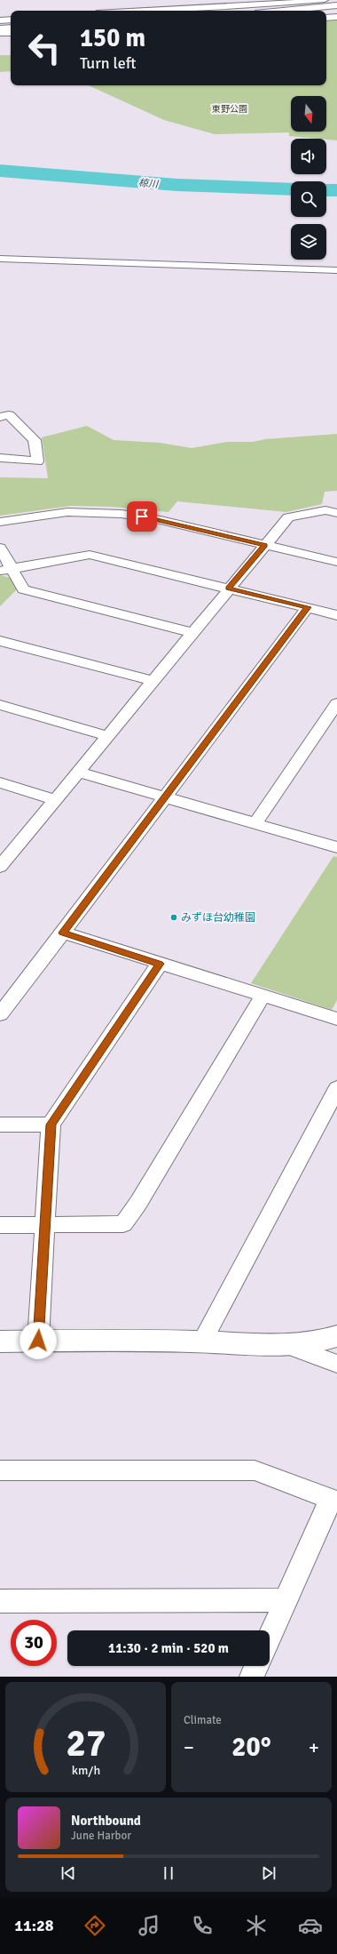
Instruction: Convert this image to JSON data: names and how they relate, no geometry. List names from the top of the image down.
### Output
{
  "water": ["椋川"],
  "parks": ["東野公園"],
  "places": ["みずほ台幼稚園"],
  "north": "bottom",
  "page": {
    "turn": ["150 m", "Turn left"],
    "limit": "30",
    "trip": "11:30 · 2 min · 520 m",
    "tile": "Climate",
    "heat": ["−", "20°", "+"],
    "song": ["Northbound", "June Harbor"],
    "tabs": "11:28",
    "gauge": ["27", "km/h"]
  }
}
